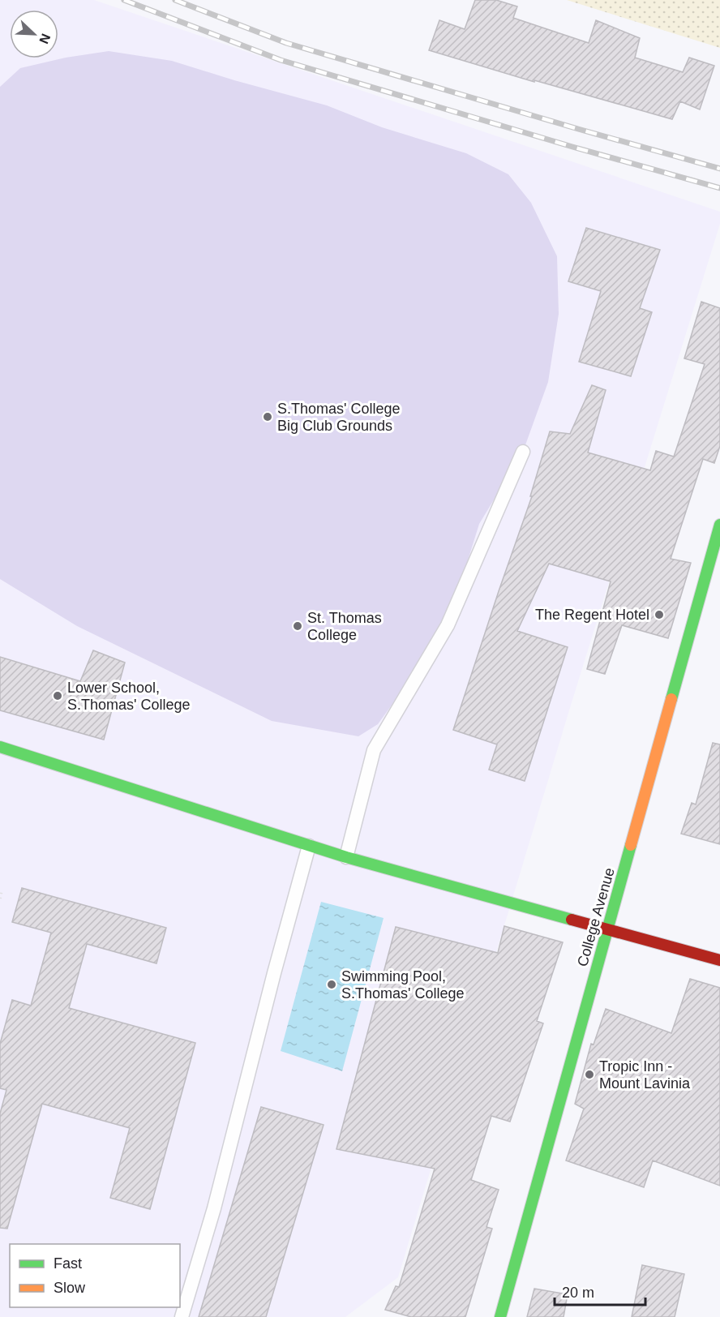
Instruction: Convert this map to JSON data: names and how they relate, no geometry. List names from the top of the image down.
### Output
{
  "streets": {
    "street": ["College Avenue"]
  },
  "places": [
    "S.Thomas' College Big Club Grounds",
    "The Regent Hotel",
    "St. Thomas College",
    "Lower School, S.Thomas' College",
    "Swimming Pool, S.Thomas' College",
    "Tropic Inn - Mount Lavinia"
  ],
  "legend": ["Fast", "Slow"],
  "scale_bar": "20 m",
  "north": "bottom right"
}
